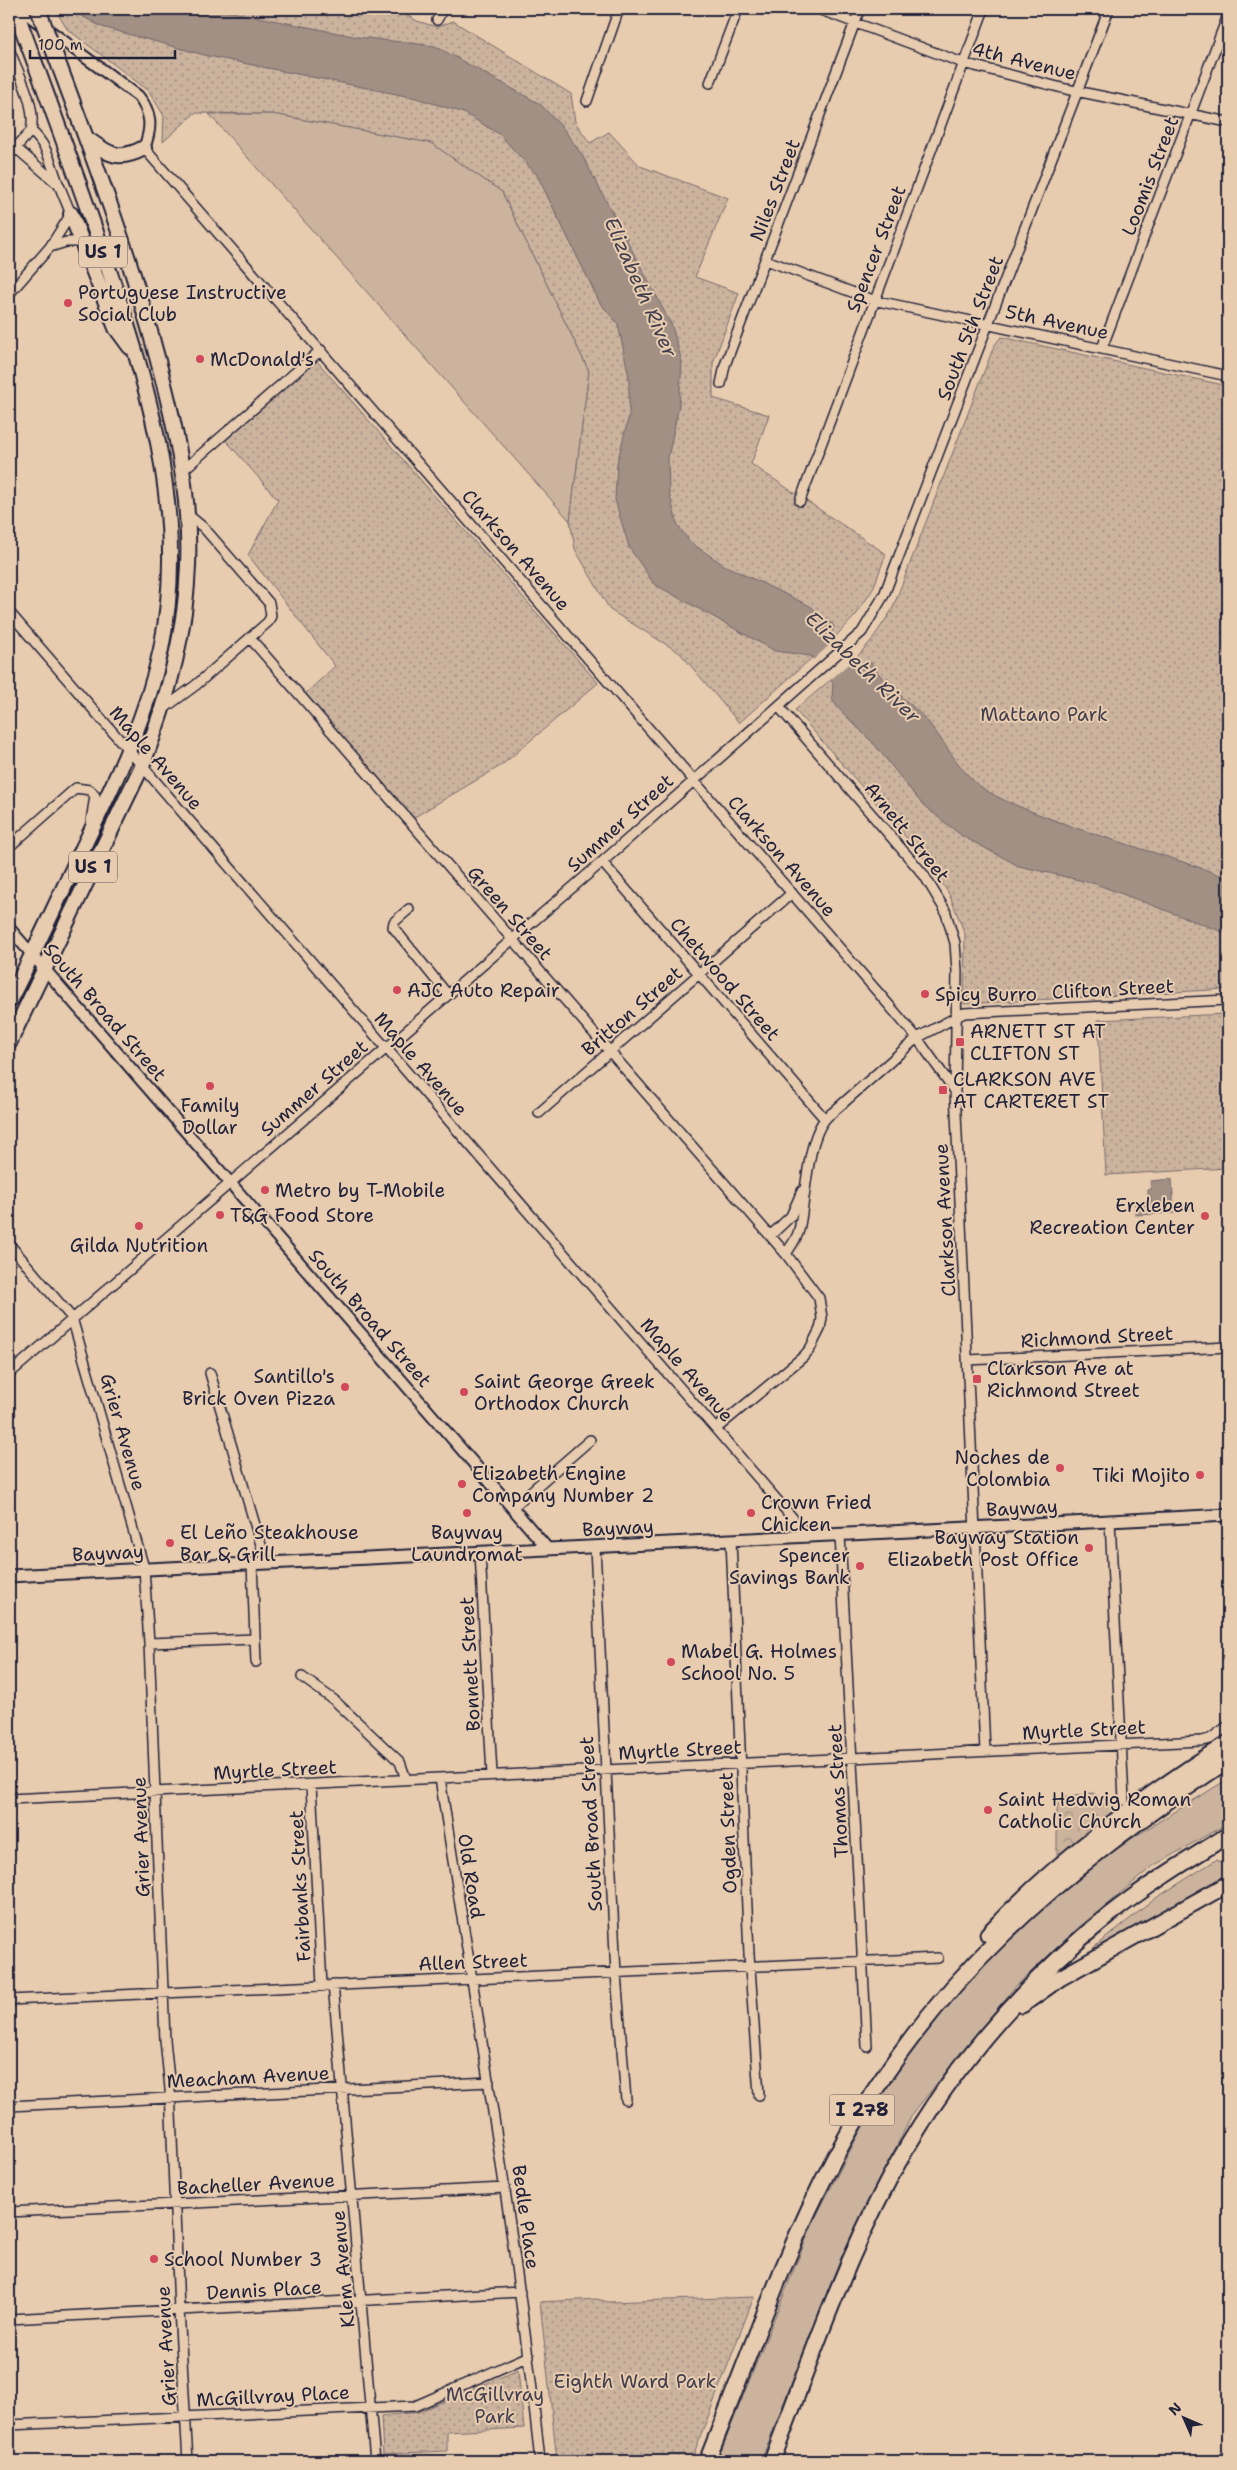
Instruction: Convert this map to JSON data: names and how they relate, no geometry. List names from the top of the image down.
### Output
{
  "streets": {
    "highway": ["US 1", "I 278"],
    "main road": ["Bayway"],
    "street": [
      "4th Avenue",
      "Loomis Street",
      "Niles Street",
      "Spencer Street",
      "5th Avenue",
      "South 5th Street",
      "Clarkson Avenue",
      "Maple Avenue",
      "Summer Street",
      "Arnett Street",
      "Green Street",
      "Chetwood Street",
      "Clifton Street",
      "Britton Street",
      "South Broad Street",
      "Richmond Street",
      "Grier Avenue",
      "Bonnett Street",
      "Myrtle Street",
      "Thomas Street",
      "Ogden Street",
      "Old Road",
      "Fairbanks Street",
      "Allen Street",
      "Meacham Avenue",
      "Bacheller Avenue",
      "Bedle Place",
      "Klem Avenue",
      "Dennis Place",
      "McGillvray Place"
    ]
  },
  "crossings": [
    ["4th Avenue", "Loomis Street"],
    ["4th Avenue", "Niles Street"],
    ["4th Avenue", "Spencer Street"],
    ["4th Avenue", "South 5th Street"],
    ["Loomis Street", "5th Avenue"],
    ["Niles Street", "5th Avenue"],
    ["Spencer Street", "5th Avenue"],
    ["US 1", "Maple Avenue"],
    ["US 1", "South Broad Street"],
    ["5th Avenue", "South 5th Street"],
    ["South 5th Street", "Summer Street"],
    ["Clarkson Avenue", "Summer Street"],
    ["Clarkson Avenue", "Arnett Street"],
    ["Clarkson Avenue", "Clifton Street"],
    ["Clarkson Avenue", "Britton Street"],
    ["Clarkson Avenue", "Richmond Street"],
    ["Clarkson Avenue", "Bayway"],
    ["Clarkson Avenue", "Myrtle Street"],
    ["Maple Avenue", "Summer Street"],
    ["Maple Avenue", "Green Street"],
    ["Maple Avenue", "Bayway"],
    ["Summer Street", "Arnett Street"],
    ["Summer Street", "Green Street"],
    ["Summer Street", "Chetwood Street"],
    ["Summer Street", "South Broad Street"],
    ["Summer Street", "Grier Avenue"],
    ["Arnett Street", "Clifton Street"],
    ["Green Street", "Britton Street"],
    ["Chetwood Street", "Clifton Street"],
    ["Chetwood Street", "Britton Street"],
    ["South Broad Street", "Bayway"],
    ["South Broad Street", "Myrtle Street"],
    ["South Broad Street", "Allen Street"],
    ["Grier Avenue", "Bayway"],
    ["Grier Avenue", "Myrtle Street"],
    ["Grier Avenue", "Allen Street"],
    ["Grier Avenue", "Meacham Avenue"],
    ["Grier Avenue", "Bacheller Avenue"],
    ["Grier Avenue", "Dennis Place"],
    ["Grier Avenue", "McGillvray Place"],
    ["Bayway", "Bonnett Street"],
    ["Bayway", "Thomas Street"],
    ["Bayway", "Ogden Street"],
    ["Bonnett Street", "Myrtle Street"],
    ["Myrtle Street", "Thomas Street"],
    ["Myrtle Street", "Ogden Street"],
    ["Myrtle Street", "Old Road"],
    ["Myrtle Street", "Fairbanks Street"],
    ["Thomas Street", "Allen Street"],
    ["Ogden Street", "Allen Street"],
    ["Old Road", "Allen Street"],
    ["Old Road", "Bedle Place"],
    ["Fairbanks Street", "Allen Street"],
    ["Allen Street", "Bedle Place"],
    ["Allen Street", "Klem Avenue"],
    ["Meacham Avenue", "Bedle Place"],
    ["Meacham Avenue", "Klem Avenue"],
    ["Bacheller Avenue", "Bedle Place"],
    ["Bacheller Avenue", "Klem Avenue"],
    ["Bedle Place", "Dennis Place"],
    ["Bedle Place", "McGillvray Place"],
    ["Klem Avenue", "Dennis Place"],
    ["Klem Avenue", "McGillvray Place"]
  ],
  "water": ["Elizabeth River"],
  "parks": ["Mattano Park", "Eighth Ward Park", "McGillvray Park"],
  "places": {
    "other": [
      "Portuguese Instructive Social Club",
      "McDonald's",
      "AJC Auto Repair",
      "Spicy Burro",
      "Family Dollar",
      "Metro by T-Mobile",
      "T&G Food Store",
      "Erxleben Recreation Center",
      "Gilda Nutrition",
      "Santillo's Brick Oven Pizza",
      "Saint George Greek Orthodox Church",
      "Noches de Colombia",
      "Tiki Mojito",
      "Elizabeth Engine Company Number 2",
      "Bayway Laundromat",
      "Crown Fried Chicken",
      "El Leño Steakhouse Bar & Grill",
      "Bayway Station Elizabeth Post Office",
      "Spencer Savings Bank",
      "Mabel G. Holmes School No. 5",
      "Saint Hedwig Roman Catholic Church",
      "School Number 3"
    ],
    "transit": ["ARNETT ST AT CLIFTON ST", "CLARKSON AVE AT CARTERET ST", "Clarkson Ave at Richmond Street"]
  },
  "scale_bar": "100 m",
  "north": "top left"
}
